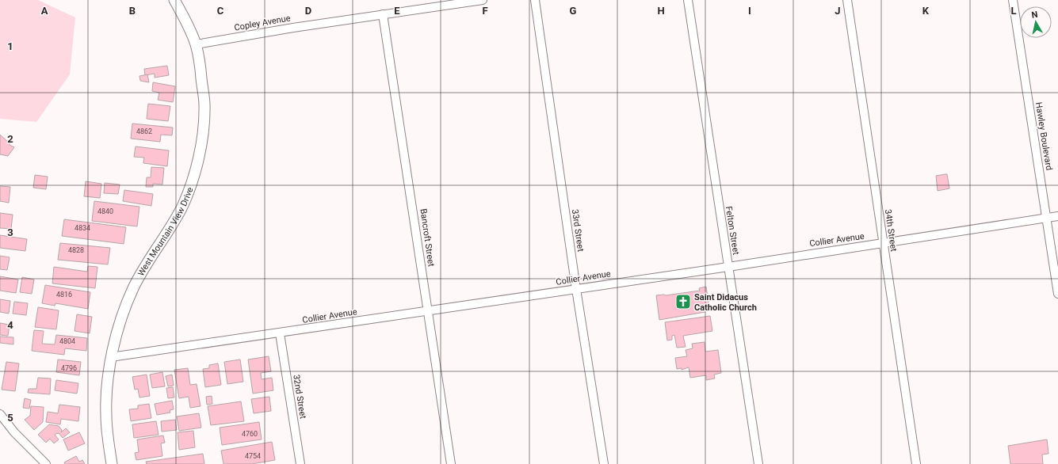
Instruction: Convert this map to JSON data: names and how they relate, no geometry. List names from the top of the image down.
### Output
{
  "streets": {
    "street": [
      "Copley Avenue",
      "Hawley Boulevard",
      "33rd Street",
      "Felton Street",
      "34th Street",
      "West Mountain View Drive",
      "Bancroft Street",
      "Collier Avenue",
      "32nd Street"
    ]
  },
  "crossings": [
    ["Copley Avenue", "West Mountain View Drive"],
    ["Copley Avenue", "Bancroft Street"],
    ["Hawley Boulevard", "Collier Avenue"],
    ["33rd Street", "Collier Avenue"],
    ["Felton Street", "Collier Avenue"],
    ["34th Street", "Collier Avenue"],
    ["West Mountain View Drive", "Collier Avenue"],
    ["Bancroft Street", "Collier Avenue"],
    ["Collier Avenue", "32nd Street"]
  ],
  "places": {
    "church": ["Saint Didacus Catholic Church"]
  },
  "house_numbers": [
    "4862",
    "4840",
    "4834",
    "4828",
    "4816",
    "4804",
    "4796",
    "4760",
    "4754"
  ],
  "north": "top",
  "grid": {
    "columns": [
      "A",
      "B",
      "C",
      "D",
      "E",
      "F",
      "G",
      "H",
      "I",
      "J",
      "K",
      "L"
    ],
    "rows": [
      "1",
      "2",
      "3",
      "4",
      "5"
    ]
  }
}
